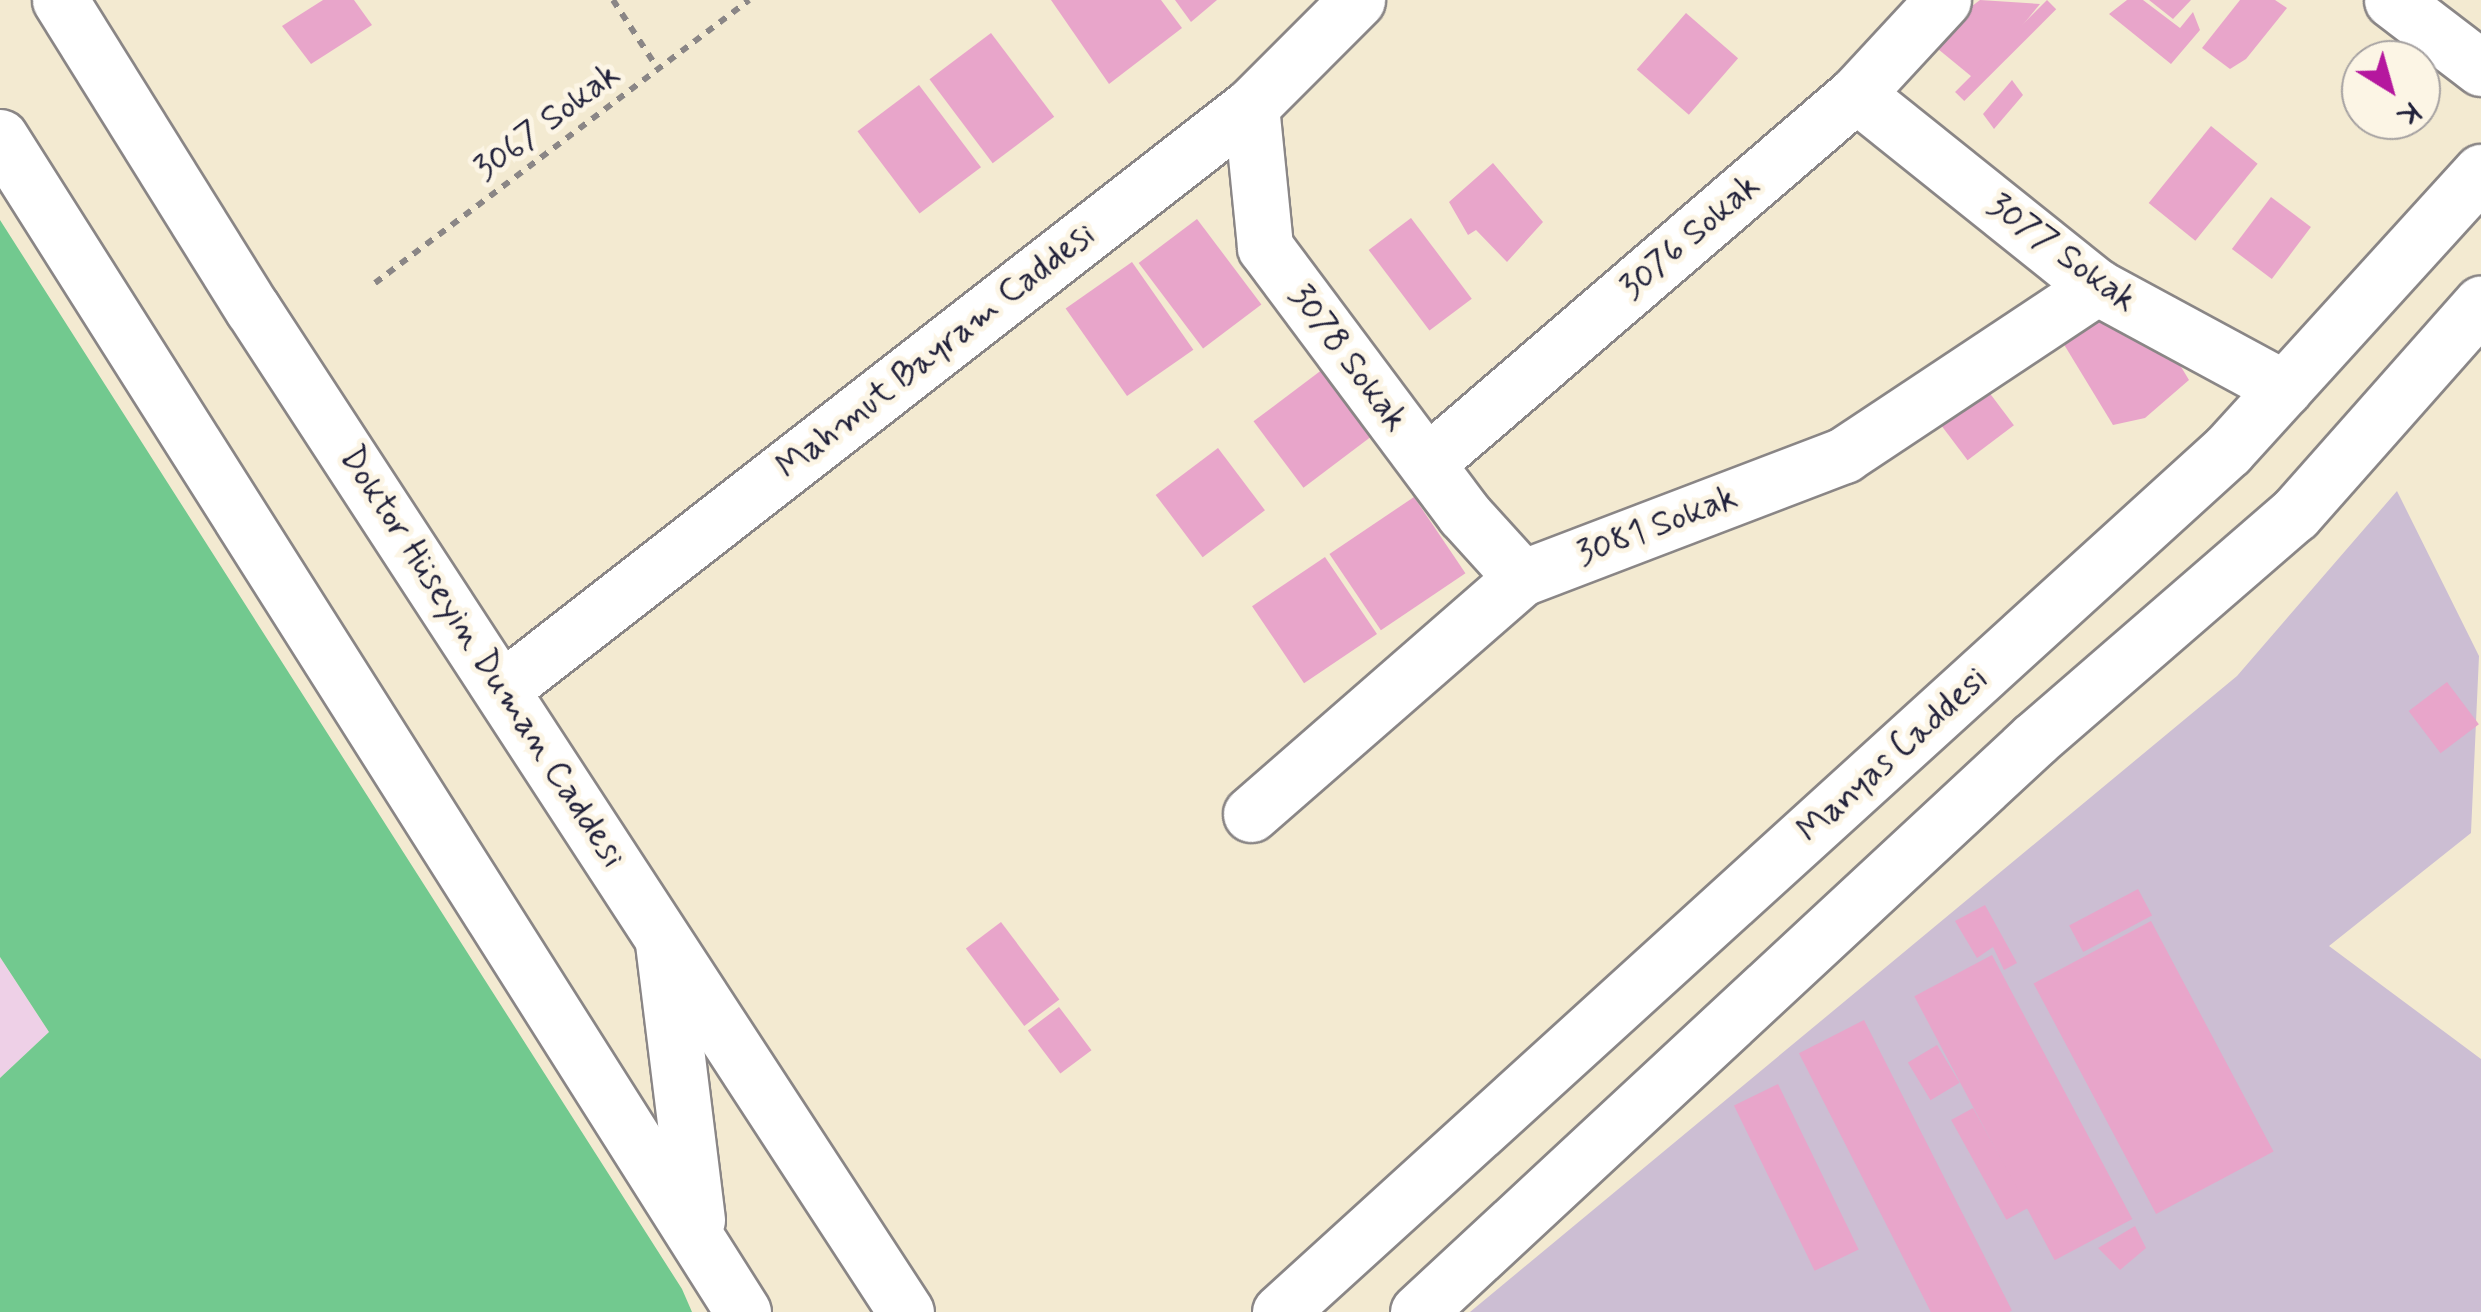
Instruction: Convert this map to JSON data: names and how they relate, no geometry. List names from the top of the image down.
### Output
{
  "streets": {
    "main road": [
      "3076 Sokak",
      "3077 Sokak",
      "Mahmut Bayram Caddesi",
      "3078 Sokak",
      "3081 Sokak",
      "Doktor Hüseyin Duman Caddesi",
      "Manyas Caddesi"
    ],
    "path": ["3067 Sokak"]
  },
  "crossings": [
    ["3076 Sokak", "3077 Sokak"],
    ["3076 Sokak", "3078 Sokak"],
    ["3077 Sokak", "3081 Sokak"],
    ["3077 Sokak", "Manyas Caddesi"],
    ["Mahmut Bayram Caddesi", "3078 Sokak"],
    ["Mahmut Bayram Caddesi", "Doktor Hüseyin Duman Caddesi"],
    ["3078 Sokak", "3081 Sokak"]
  ],
  "north": "bottom right"
}
